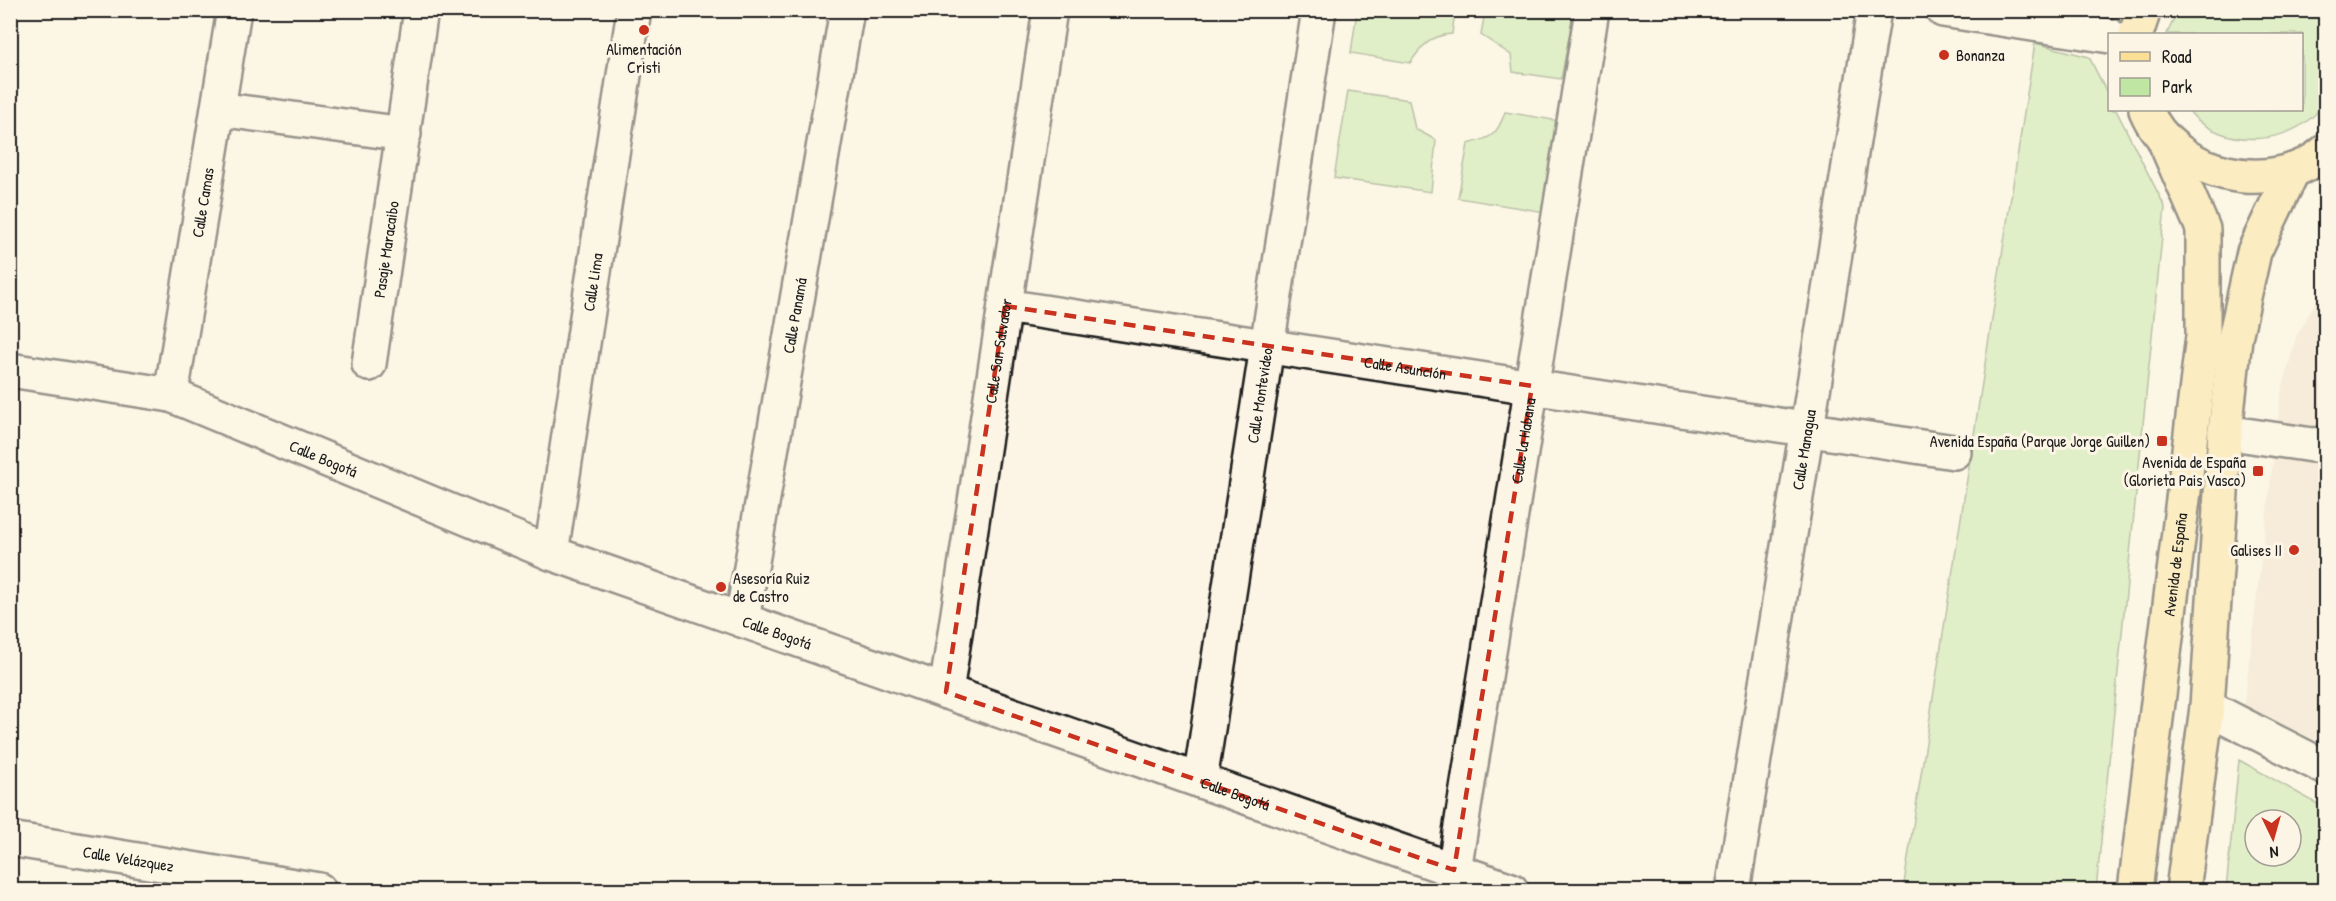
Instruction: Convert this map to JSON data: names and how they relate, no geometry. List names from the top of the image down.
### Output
{
  "streets": {
    "main road": ["Avenida de España"],
    "street": [
      "Calle Camas",
      "Pasaje Maracaibo",
      "Calle Lima",
      "Calle Panamá",
      "Calle San Salvador",
      "Calle Asunción",
      "Calle Montevideo",
      "Calle la Habana",
      "Calle Managua",
      "Calle Bogotá",
      "Calle Velázquez"
    ]
  },
  "crossings": [
    ["Calle Camas", "Calle Bogotá"],
    ["Calle Lima", "Calle Bogotá"],
    ["Calle Panamá", "Calle Bogotá"],
    ["Calle San Salvador", "Calle Asunción"],
    ["Calle San Salvador", "Calle Bogotá"],
    ["Calle Asunción", "Calle Montevideo"],
    ["Calle Asunción", "Calle la Habana"],
    ["Calle Asunción", "Calle Managua"],
    ["Calle Montevideo", "Calle Bogotá"],
    ["Calle la Habana", "Calle Bogotá"]
  ],
  "places": {
    "other": [
      "Alimentación Cristi",
      "Bonanza",
      "Galises II",
      "Asesoría Ruiz de Castro"
    ],
    "transit": ["Avenida España (Parque Jorge Guillen)", "Avenida de España (Glorieta Pais Vasco)"]
  },
  "legend": ["Road", "Park"],
  "north": "bottom"
}
